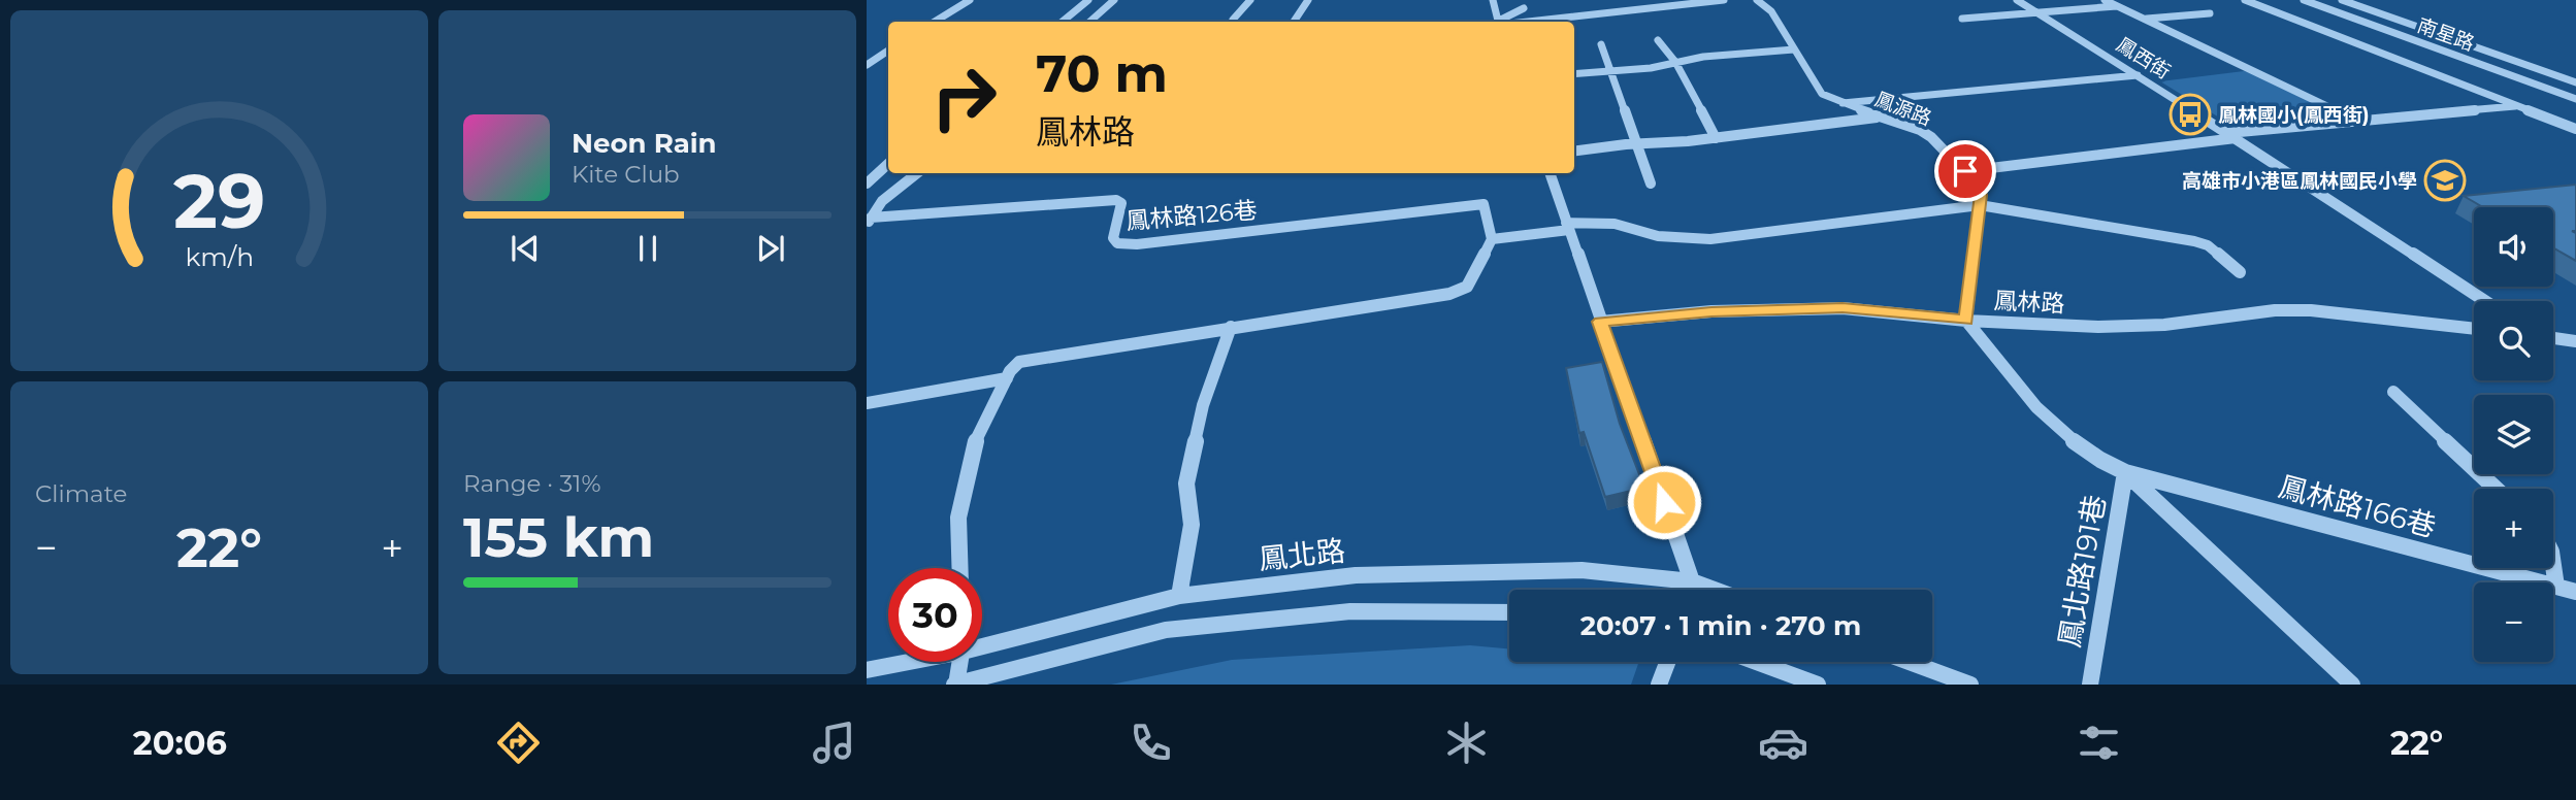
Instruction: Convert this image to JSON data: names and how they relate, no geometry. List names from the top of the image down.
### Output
{
  "streets": {
    "street": [
      "南星路",
      "鳳西街",
      "鳳源路",
      "鳳林路126巷",
      "鳳林路",
      "鳳林路166巷",
      "鳳北路",
      "鳳北路191巷"
    ]
  },
  "crossings": [
    ["鳳源路", "鳳林路"],
    ["鳳源路", "鳳北路191巷"],
    ["鳳林路", "鳳北路191巷"],
    ["鳳林路166巷", "鳳北路191巷"]
  ],
  "places": {
    "bus stop": ["鳳林國小(鳳西街)"],
    "school or university": ["高雄市小港區鳳林國民小學"]
  },
  "page": {
    "turn": ["70 m", "鳳林路"],
    "song": ["Neon Rain", "Kite Club"],
    "map_buttons": ["+", "−"],
    "tile": [
      "Climate",
      ["Range · 31%", "155 km"]
    ],
    "heat": ["−", "22°", "+"],
    "limit": "30",
    "trip": "20:07 · 1 min · 270 m",
    "tabs": ["20:06", "22°"],
    "gauge": ["29", "km/h"]
  }
}
